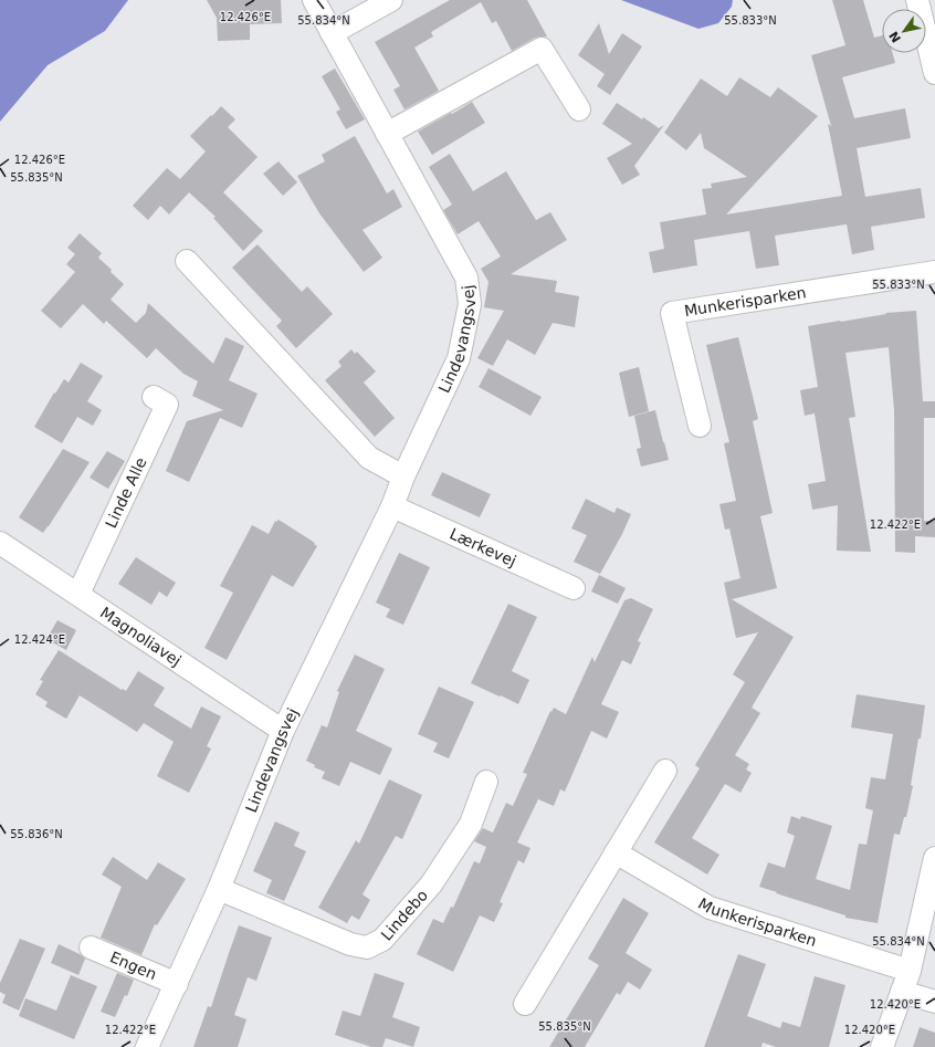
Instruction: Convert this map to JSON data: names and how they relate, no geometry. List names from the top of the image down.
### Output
{
  "streets": {
    "street": [
      "Munkerisparken",
      "Lindevangsvej",
      "Linde Alle",
      "Lærkevej",
      "Magnoliavej",
      "Lindebo",
      "Engen"
    ]
  },
  "crossings": [
    ["Lindevangsvej", "Lærkevej"],
    ["Lindevangsvej", "Magnoliavej"],
    ["Lindevangsvej", "Lindebo"],
    ["Lindevangsvej", "Engen"],
    ["Linde Alle", "Magnoliavej"]
  ],
  "north": "bottom left",
  "coordinates": [
    "12.426°E",
    "55.834°N",
    "55.833°N",
    "55.835°N",
    "12.422°E",
    "12.424°E",
    "55.836°N",
    "12.420°E"
  ]
}
